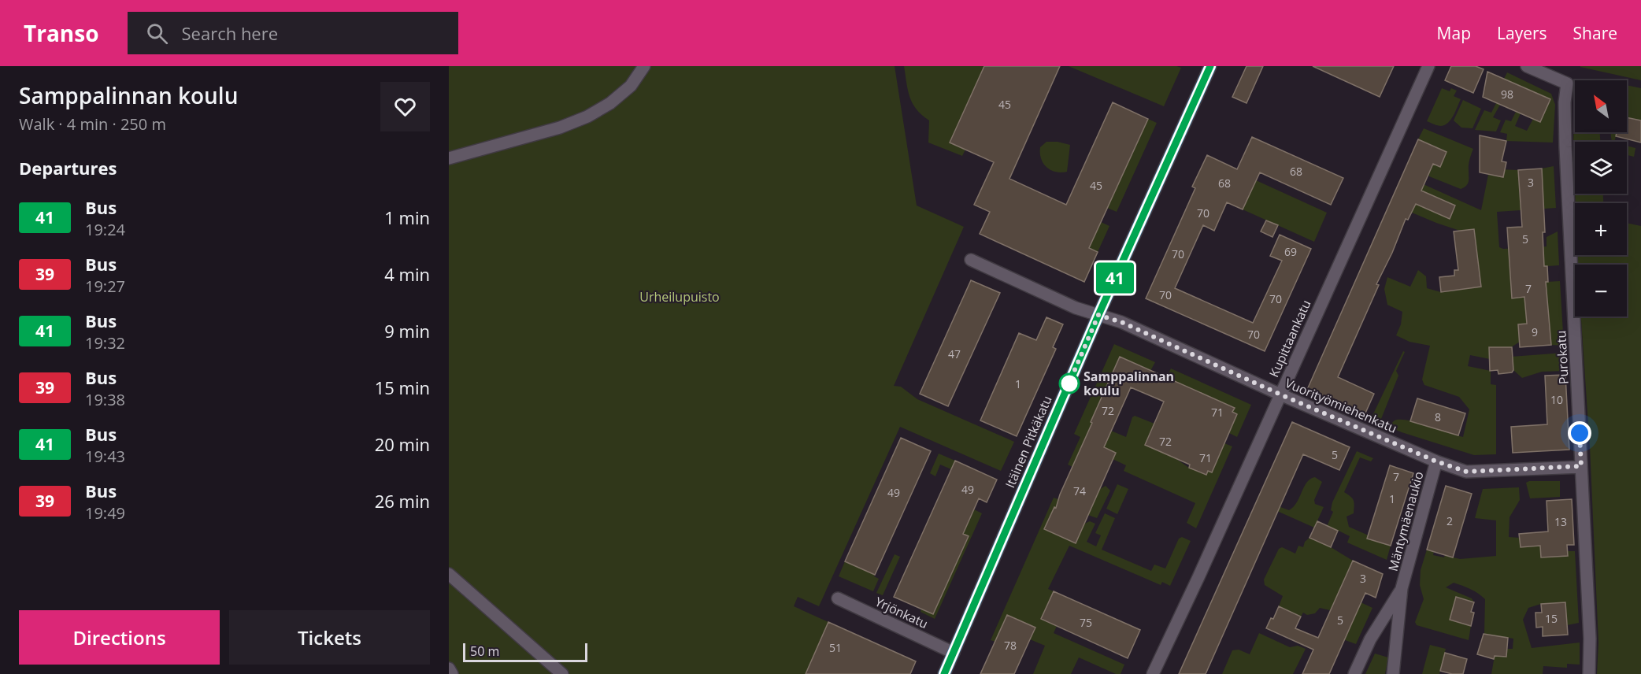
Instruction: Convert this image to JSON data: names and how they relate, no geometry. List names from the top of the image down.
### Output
{
  "streets": {
    "main road": ["Itäinen Pitkäkatu"],
    "street": [
      "Kupittaankatu",
      "Purokatu",
      "Vuorityömiehenkatu",
      "Mäntymäenaukio",
      "Yrjönkatu"
    ]
  },
  "crossings": [
    ["Kupittaankatu", "Vuorityömiehenkatu"],
    ["Purokatu", "Vuorityömiehenkatu"],
    ["Vuorityömiehenkatu", "Itäinen Pitkäkatu"],
    ["Vuorityömiehenkatu", "Mäntymäenaukio"],
    ["Itäinen Pitkäkatu", "Yrjönkatu"]
  ],
  "parks": ["Urheilupuisto"],
  "places": ["Samppalinnan koulu"],
  "lines": ["bus line 41"],
  "house_numbers": [
    "98",
    "45",
    "68",
    "3",
    "68",
    "45",
    "70",
    "5",
    "69",
    "70",
    "7",
    "70",
    "70",
    "9",
    "70",
    "47",
    "1",
    "10",
    "72",
    "71",
    "8",
    "72",
    "5",
    "71",
    "7",
    "49",
    "74",
    "49",
    "1",
    "2",
    "13",
    "3",
    "15",
    "5",
    "75",
    "78",
    "51"
  ],
  "scale_bar": "50 m",
  "north": "top left",
  "page": {
    "header": "Transo",
    "search": "Search here",
    "nav": ["Map", "Layers", "Share"],
    "heading": [
      ["Samppalinnan koulu", "Walk · 4 min · 250 m"],
      "Departures"
    ],
    "on_map": "41",
    "map_buttons": ["+", "−"],
    "list": [
      {
        "mark": "41",
        "name": "Bus",
        "note": "19:24",
        "value": "1 min"
      },
      {
        "mark": "39",
        "name": "Bus",
        "note": "19:27",
        "value": "4 min"
      },
      {
        "mark": "41",
        "name": "Bus",
        "note": "19:32",
        "value": "9 min"
      },
      {
        "mark": "39",
        "name": "Bus",
        "note": "19:38",
        "value": "15 min"
      },
      {
        "mark": "41",
        "name": "Bus",
        "note": "19:43",
        "value": "20 min"
      },
      {
        "mark": "39",
        "name": "Bus",
        "note": "19:49",
        "value": "26 min"
      }
    ],
    "buttons": ["Directions", "Tickets"],
    "scale": "50 m"
  }
}
